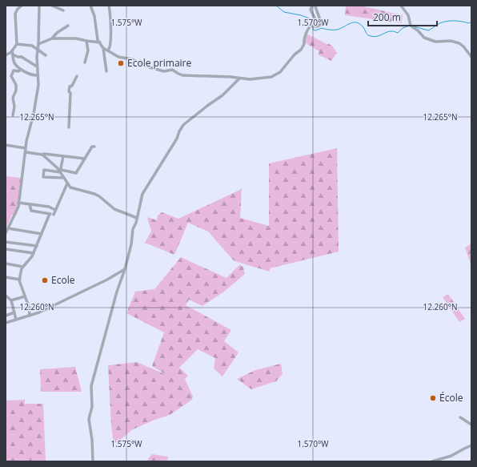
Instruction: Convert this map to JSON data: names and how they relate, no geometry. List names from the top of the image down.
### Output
{
  "places": ["Ecole primaire", "Ecole", "École"],
  "scale_bar": "200 m",
  "coordinates": [
    "1.575°W",
    "1.570°W",
    "12.265°N",
    "12.260°N"
  ]
}
